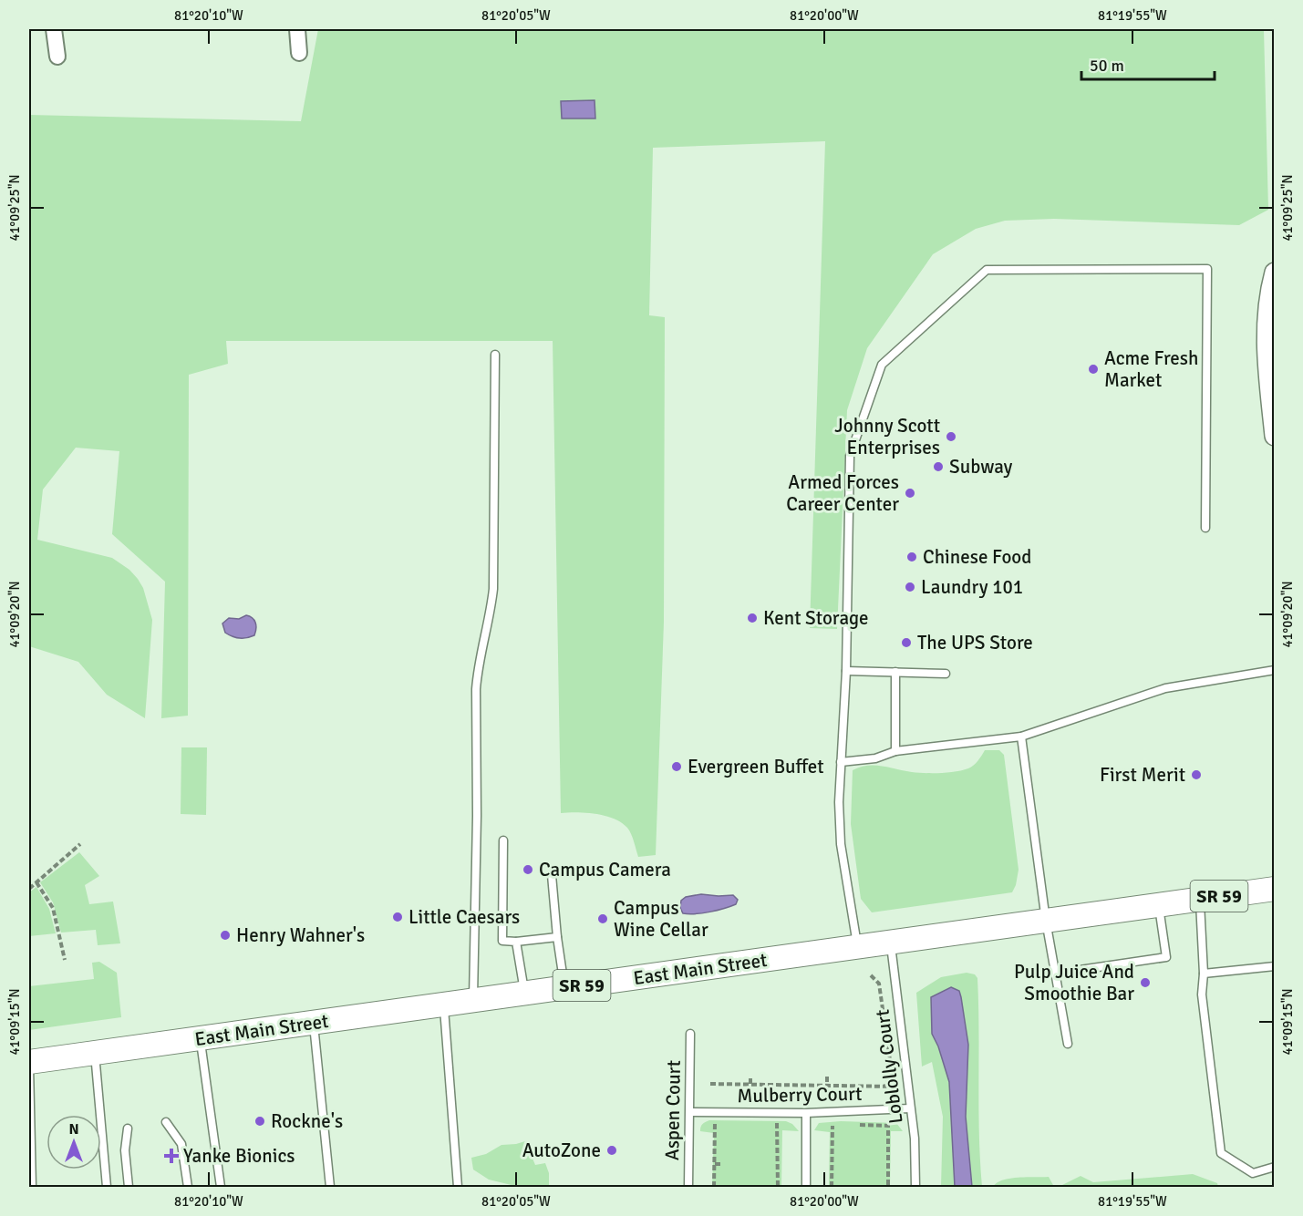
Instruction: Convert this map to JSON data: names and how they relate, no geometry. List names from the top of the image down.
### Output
{
  "streets": {
    "main road": ["SR 59", "East Main Street"],
    "lane": ["Loblolly Court", "Mulberry Court", "Aspen Court"]
  },
  "crossings": [
    ["East Main Street", "Loblolly Court"],
    ["Loblolly Court", "Mulberry Court"],
    ["Mulberry Court", "Aspen Court"]
  ],
  "places": {
    "other": [
      "Acme Fresh Market",
      "Johnny Scott Enterprises",
      "Subway",
      "Armed Forces Career Center",
      "Chinese Food",
      "Laundry 101",
      "Kent Storage",
      "The UPS Store",
      "Evergreen Buffet",
      "First Merit",
      "Campus Camera",
      "Little Caesars",
      "Campus Wine Cellar",
      "Henry Wahner's",
      "Pulp Juice And Smoothie Bar",
      "Rockne's",
      "AutoZone"
    ],
    "health": ["Yanke Bionics"]
  },
  "scale_bar": "50 m",
  "north": "top",
  "coordinates": [
    "81°20'10\"W",
    "81°20'05\"W",
    "81°20'00\"W",
    "81°19'55\"W",
    "41°09'25\"N",
    "41°09'20\"N",
    "41°09'15\"N"
  ]
}
